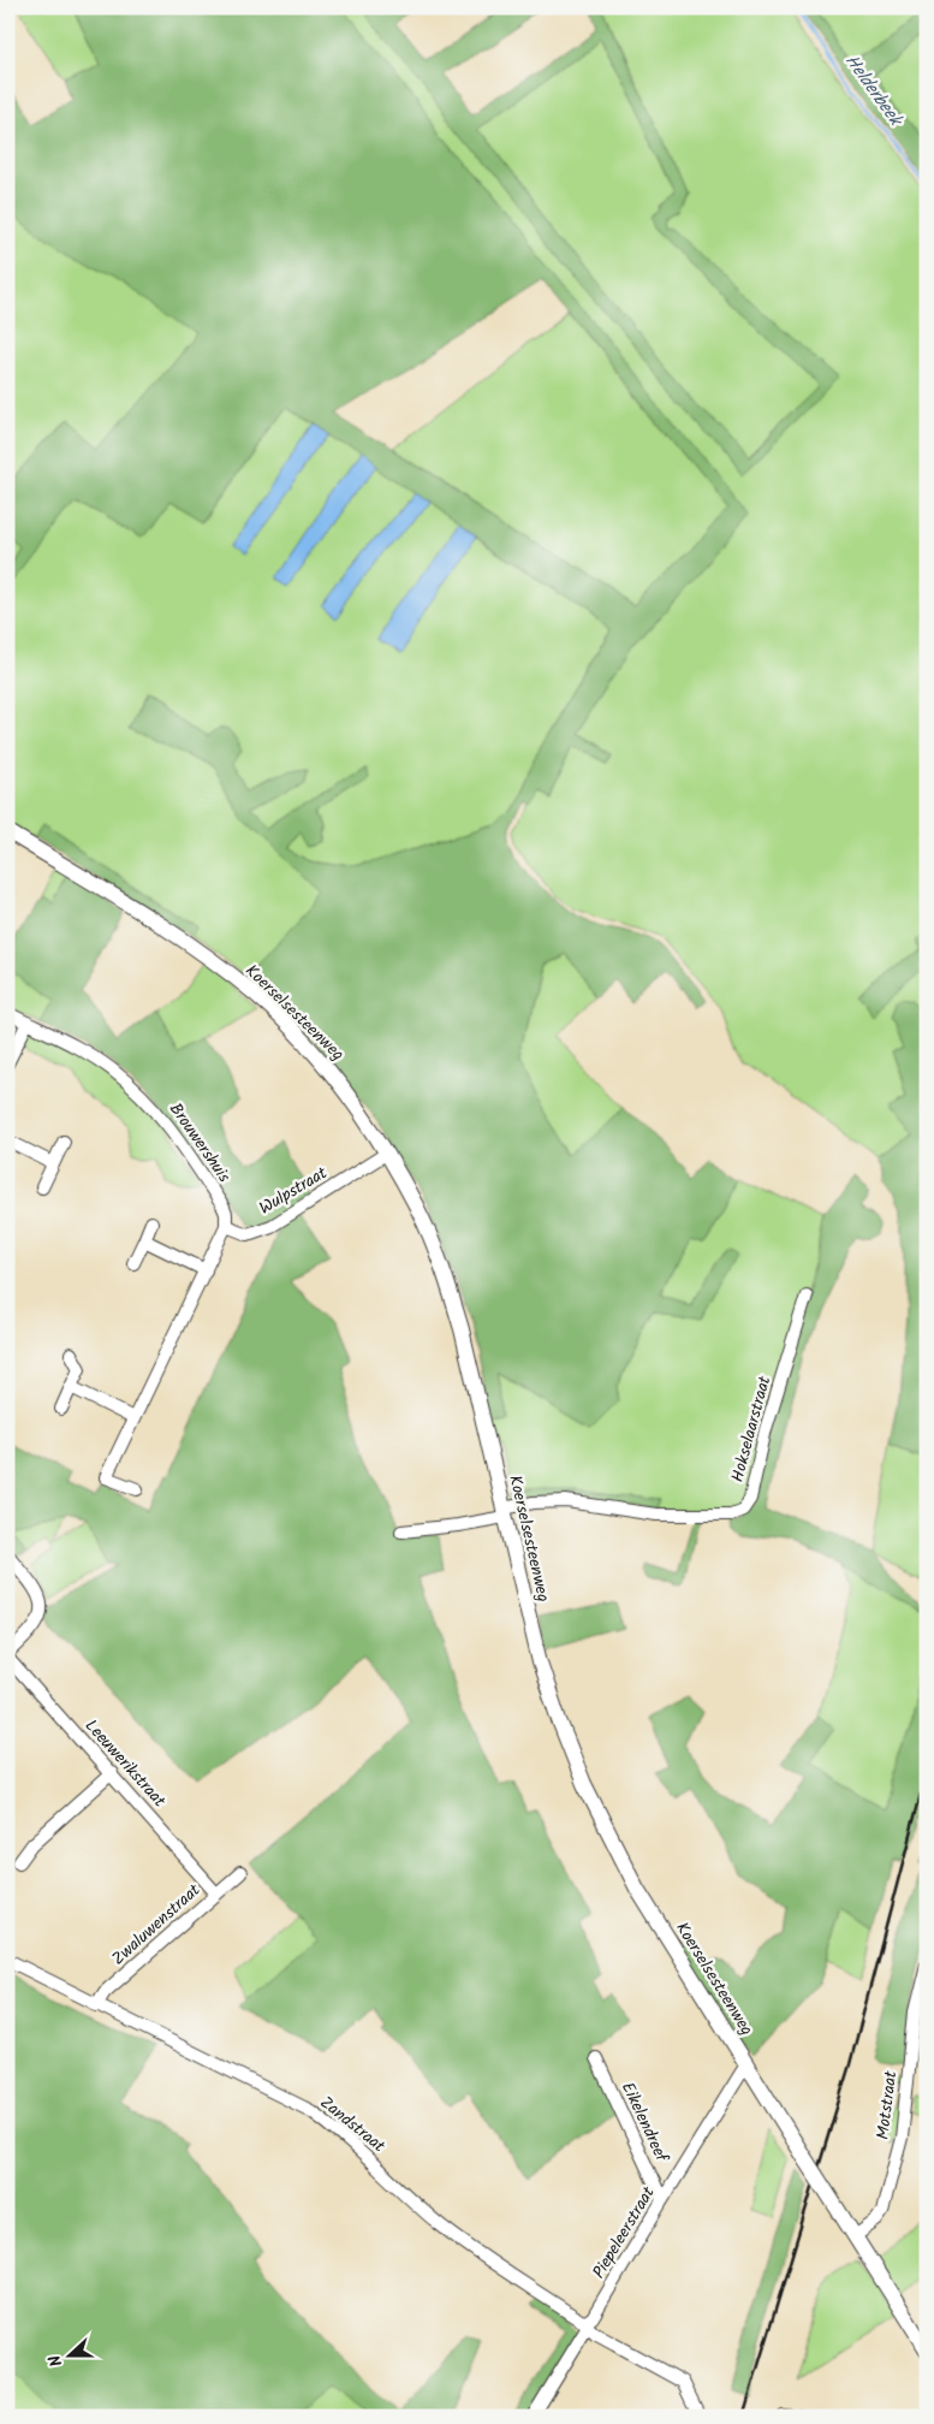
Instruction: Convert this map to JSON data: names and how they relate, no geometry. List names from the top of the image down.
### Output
{
  "streets": {
    "street": [
      "Koerselsesteenweg",
      "Brouwershuis",
      "Wulpstraat",
      "Hokselaarstraat",
      "Leeuwerikstraat",
      "Zwaluwenstraat",
      "Motstraat",
      "Eikelendreef",
      "Zandstraat",
      "Piepeleerstraat"
    ]
  },
  "crossings": [
    ["Koerselsesteenweg", "Wulpstraat"],
    ["Koerselsesteenweg", "Hokselaarstraat"],
    ["Koerselsesteenweg", "Motstraat"],
    ["Koerselsesteenweg", "Piepeleerstraat"],
    ["Brouwershuis", "Wulpstraat"],
    ["Leeuwerikstraat", "Zwaluwenstraat"],
    ["Zwaluwenstraat", "Zandstraat"],
    ["Eikelendreef", "Piepeleerstraat"],
    ["Zandstraat", "Piepeleerstraat"]
  ],
  "water": ["Helderbeek"],
  "north": "left"
}
